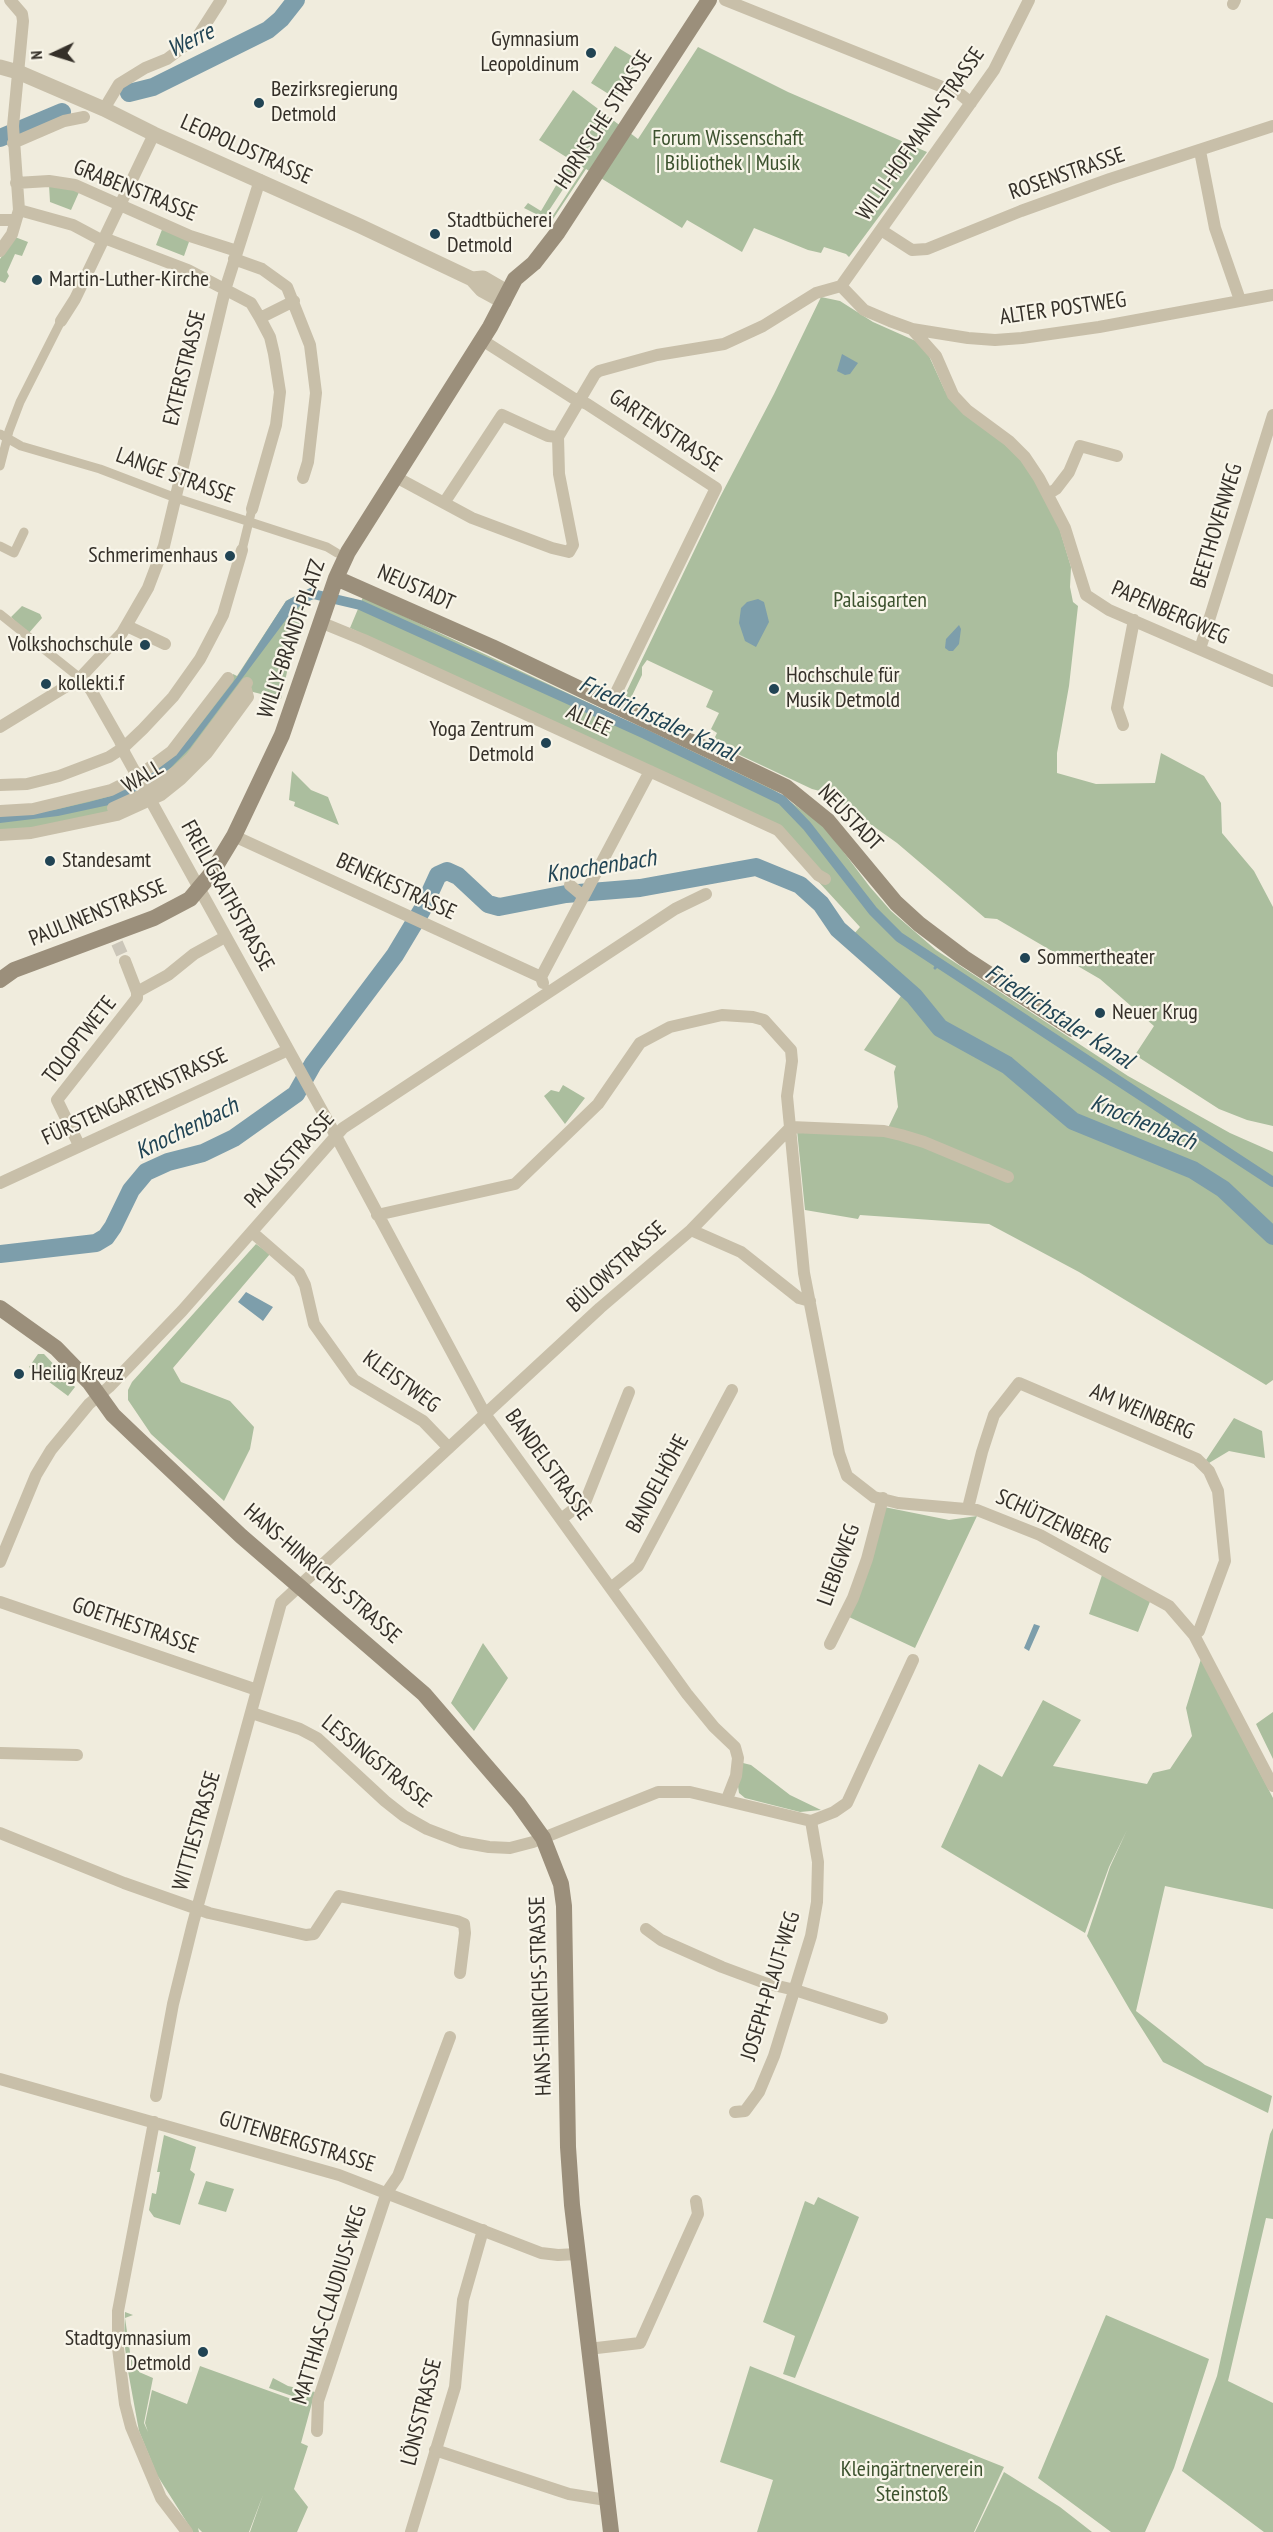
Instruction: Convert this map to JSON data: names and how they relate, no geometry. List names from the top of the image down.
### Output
{
  "streets": {
    "main road": [
      "HORNSCHE STRASSE",
      "NEUSTADT",
      "WILLY-BRANDT-PLATZ",
      "PAULINENSTRASSE",
      "HANS-HINRICHS-STRASSE"
    ],
    "street": [
      "WILLI-HOFMANN-STRASSE",
      "LEOPOLDSTRASSE",
      "ROSENSTRASSE",
      "GRABENSTRASSE",
      "ALTER POSTWEG",
      "EXTERSTRASSE",
      "GARTENSTRASSE",
      "LANGE STRASSE",
      "BEETHOVENWEG",
      "PAPENBERGWEG",
      "ALLEE",
      "WALL",
      "BENEKESTRASSE",
      "FREILIGRATHSTRASSE",
      "TOLOPTWETE",
      "FÜRSTENGARTENSTRASSE",
      "PALAISSTRASSE",
      "BÜLOWSTRASSE",
      "KLEISTWEG",
      "AM WEINBERG",
      "BANDELSTRASSE",
      "BANDELHÖHE",
      "SCHÜTZENBERG",
      "LIEBIGWEG",
      "GOETHESTRASSE",
      "LESSINGSTRASSE",
      "WITTJESTRASSE",
      "JOSEPH-PLAUT-WEG",
      "GUTENBERGSTRASSE",
      "MATTHIAS-CLAUDIUS-WEG",
      "LÖNSSTRASSE"
    ]
  },
  "crossings": [
    ["HORNSCHE STRASSE", "LEOPOLDSTRASSE"],
    ["HORNSCHE STRASSE", "GARTENSTRASSE"],
    ["HORNSCHE STRASSE", "LANGE STRASSE"],
    ["HORNSCHE STRASSE", "WILLY-BRANDT-PLATZ"],
    ["WILLI-HOFMANN-STRASSE", "ROSENSTRASSE"],
    ["WILLI-HOFMANN-STRASSE", "ALTER POSTWEG"],
    ["LEOPOLDSTRASSE", "EXTERSTRASSE"],
    ["GRABENSTRASSE", "EXTERSTRASSE"],
    ["ALTER POSTWEG", "PAPENBERGWEG"],
    ["EXTERSTRASSE", "LANGE STRASSE"],
    ["EXTERSTRASSE", "FREILIGRATHSTRASSE"],
    ["GARTENSTRASSE", "NEUSTADT"],
    ["LANGE STRASSE", "WILLY-BRANDT-PLATZ"],
    ["BEETHOVENWEG", "PAPENBERGWEG"],
    ["NEUSTADT", "WILLY-BRANDT-PLATZ"],
    ["WILLY-BRANDT-PLATZ", "ALLEE"],
    ["WILLY-BRANDT-PLATZ", "PAULINENSTRASSE"],
    ["WALL", "FREILIGRATHSTRASSE"],
    ["BENEKESTRASSE", "PAULINENSTRASSE"],
    ["FREILIGRATHSTRASSE", "PAULINENSTRASSE"],
    ["FREILIGRATHSTRASSE", "TOLOPTWETE"],
    ["FREILIGRATHSTRASSE", "FÜRSTENGARTENSTRASSE"],
    ["FREILIGRATHSTRASSE", "PALAISSTRASSE"],
    ["FREILIGRATHSTRASSE", "BANDELSTRASSE"],
    ["TOLOPTWETE", "FÜRSTENGARTENSTRASSE"],
    ["PALAISSTRASSE", "KLEISTWEG"],
    ["PALAISSTRASSE", "BANDELSTRASSE"],
    ["PALAISSTRASSE", "HANS-HINRICHS-STRASSE"],
    ["BÜLOWSTRASSE", "KLEISTWEG"],
    ["BÜLOWSTRASSE", "BANDELSTRASSE"],
    ["BÜLOWSTRASSE", "SCHÜTZENBERG"],
    ["BÜLOWSTRASSE", "HANS-HINRICHS-STRASSE"],
    ["BÜLOWSTRASSE", "WITTJESTRASSE"],
    ["AM WEINBERG", "SCHÜTZENBERG"],
    ["BANDELSTRASSE", "BANDELHÖHE"],
    ["BANDELSTRASSE", "SCHÜTZENBERG"],
    ["BANDELSTRASSE", "LESSINGSTRASSE"],
    ["SCHÜTZENBERG", "LIEBIGWEG"],
    ["HANS-HINRICHS-STRASSE", "LESSINGSTRASSE"],
    ["HANS-HINRICHS-STRASSE", "WITTJESTRASSE"],
    ["HANS-HINRICHS-STRASSE", "GUTENBERGSTRASSE"],
    ["GOETHESTRASSE", "WITTJESTRASSE"],
    ["LESSINGSTRASSE", "WITTJESTRASSE"],
    ["LESSINGSTRASSE", "JOSEPH-PLAUT-WEG"],
    ["GUTENBERGSTRASSE", "MATTHIAS-CLAUDIUS-WEG"],
    ["GUTENBERGSTRASSE", "LÖNSSTRASSE"]
  ],
  "water": ["Werre", "Friedrichstaler Kanal", "Knochenbach"],
  "parks": ["Forum Wissenschaft | Bibliothek | Musik", "Palaisgarten", "Kleingärtnerverein Steinstoß"],
  "places": [
    "Gymnasium Leopoldinum",
    "Bezirksregierung Detmold",
    "Stadtbücherei Detmold",
    "Martin-Luther-Kirche",
    "Schmerimenhaus",
    "Volkshochschule",
    "kollekti.f",
    "Hochschule für Musik Detmold",
    "Yoga Zentrum Detmold",
    "Standesamt",
    "Sommertheater",
    "Neuer Krug",
    "Heilig Kreuz",
    "Stadtgymnasium Detmold"
  ],
  "north": "left"
}
